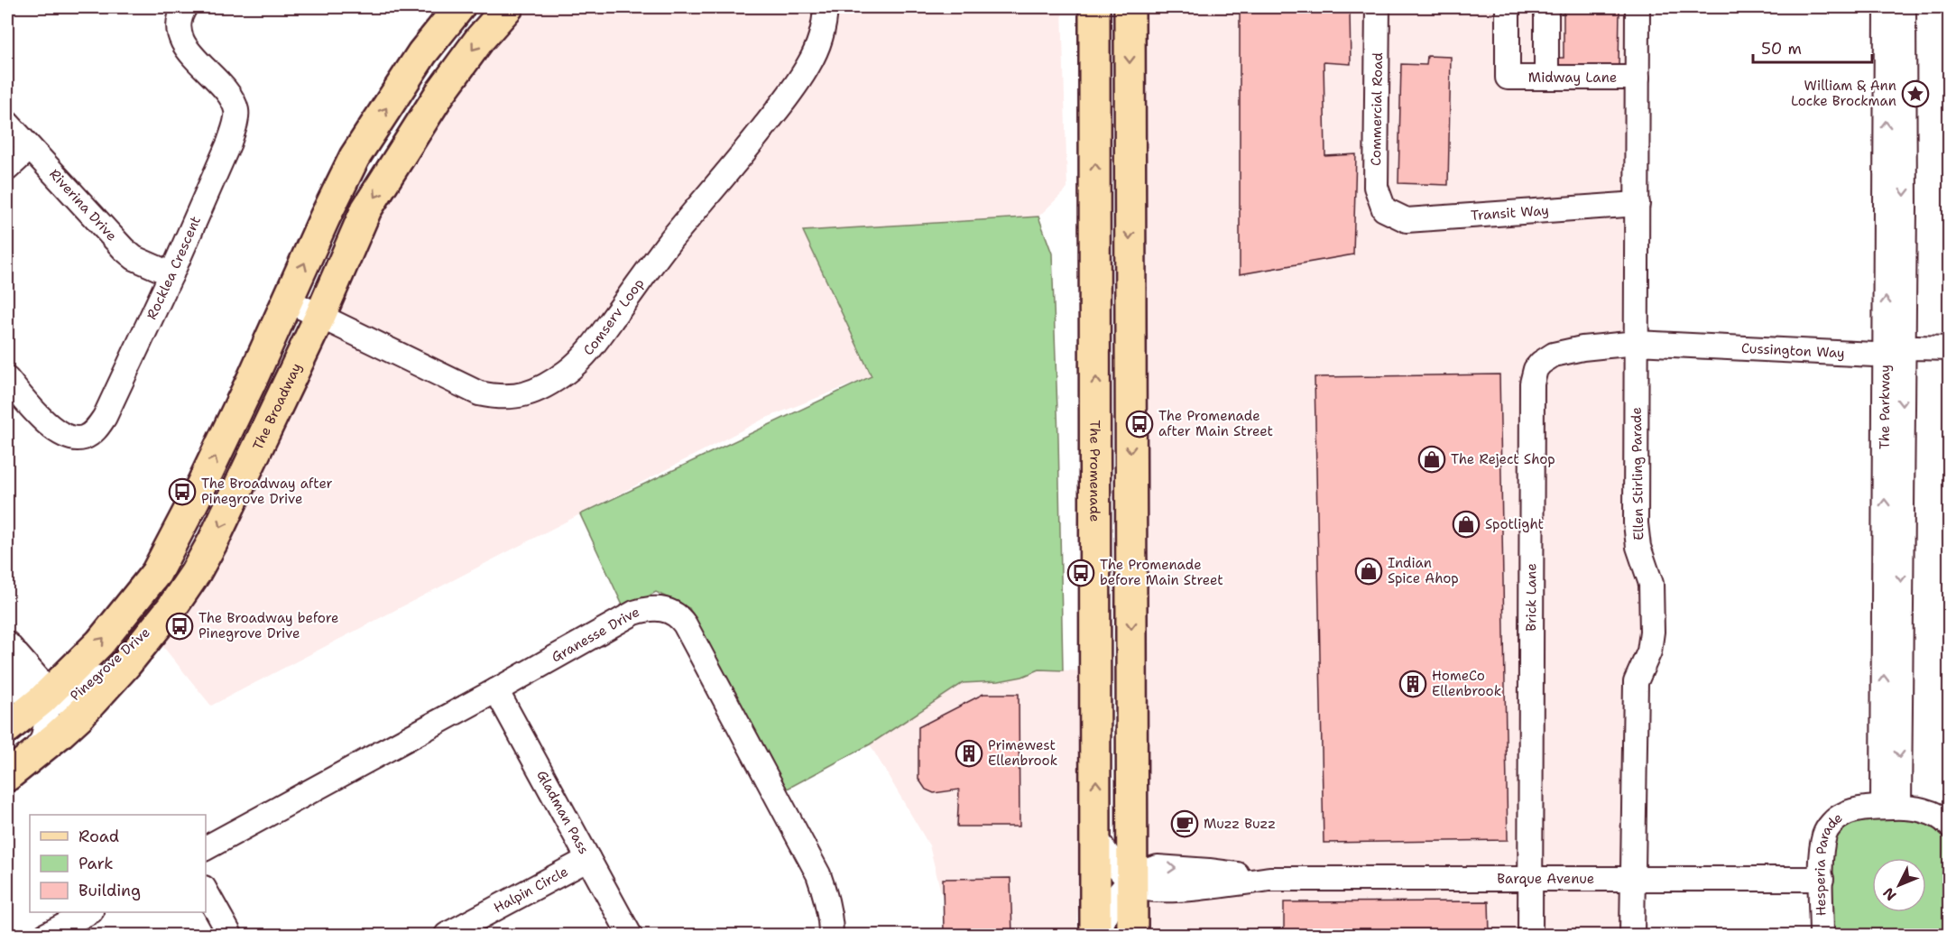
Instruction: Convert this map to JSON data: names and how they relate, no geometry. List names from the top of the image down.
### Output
{
  "streets": {
    "main road": ["The Broadway", "The Promenade"],
    "street": [
      "Midway Lane",
      "Commercial Road",
      "Riverina Drive",
      "Transit Way",
      "Rocklea Crescent",
      "Comserv Loop",
      "Cussington Way",
      "The Parkway",
      "Ellen Stirling Parade",
      "Brick Lane",
      "Granesse Drive",
      "Pinegrove Drive",
      "Gladman Pass",
      "Hesperia Parade",
      "Barque Avenue",
      "Halpin Circle"
    ]
  },
  "crossings": [
    ["Midway Lane", "Ellen Stirling Parade"],
    ["Commercial Road", "Transit Way"],
    ["Riverina Drive", "Rocklea Crescent"],
    ["Transit Way", "Ellen Stirling Parade"],
    ["Comserv Loop", "The Broadway"],
    ["Cussington Way", "The Parkway"],
    ["Cussington Way", "Ellen Stirling Parade"],
    ["Cussington Way", "Brick Lane"],
    ["The Broadway", "Pinegrove Drive"],
    ["The Parkway", "Hesperia Parade"],
    ["The Promenade", "Barque Avenue"],
    ["Ellen Stirling Parade", "Brick Lane"],
    ["Ellen Stirling Parade", "Barque Avenue"],
    ["Brick Lane", "Barque Avenue"],
    ["Granesse Drive", "Gladman Pass"],
    ["Gladman Pass", "Halpin Circle"],
    ["Hesperia Parade", "Barque Avenue"]
  ],
  "places": {
    "place": ["William & Ann Locke Brockman"],
    "bus stop": [
      "The Promenade after Main Street",
      "The Broadway after Pinegrove Drive",
      "The Promenade before Main Street",
      "The Broadway before Pinegrove Drive"
    ],
    "shop": ["The Reject Shop", "Spotlight", "Indian Spice Ahop"],
    "building": ["HomeCo Ellenbrook", "Primewest Ellenbrook"],
    "cafe": ["Muzz Buzz"]
  },
  "legend": ["Road", "Park", "Building"],
  "scale_bar": "50 m",
  "north": "bottom left"
}
